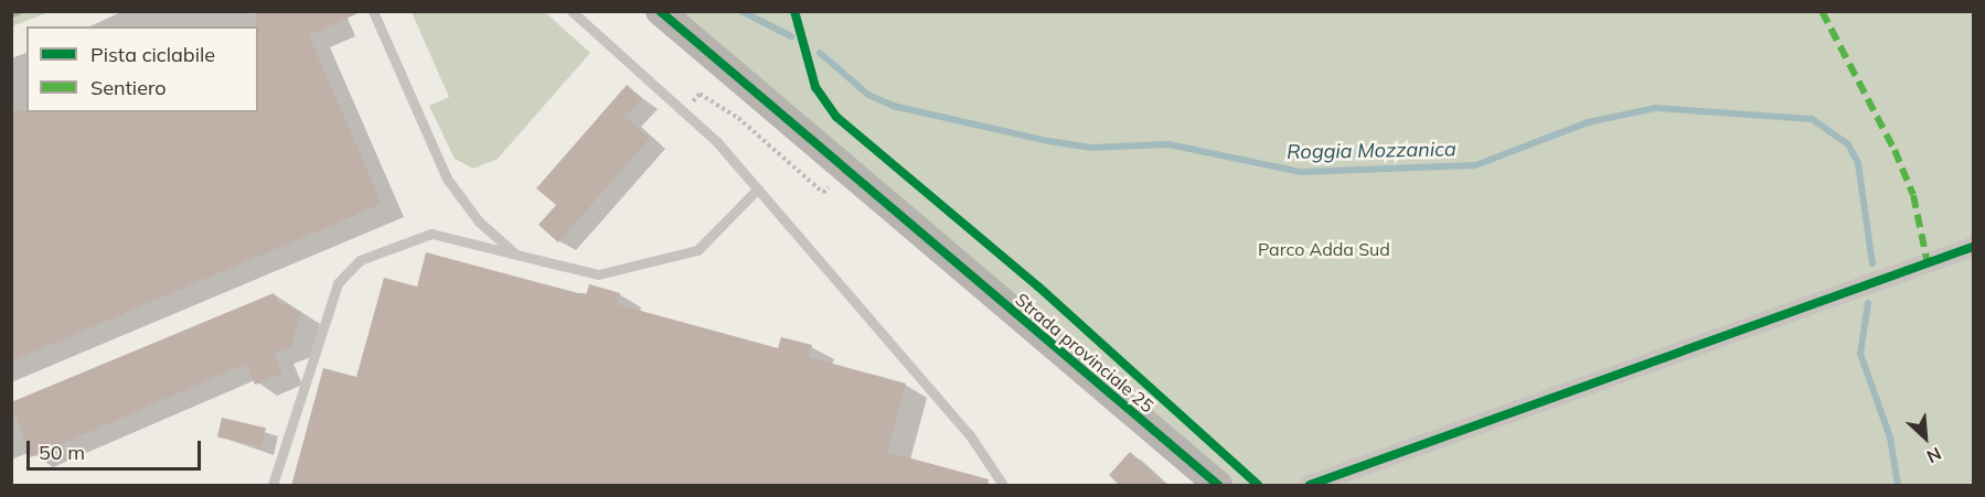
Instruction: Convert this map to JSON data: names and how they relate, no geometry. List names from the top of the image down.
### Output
{
  "streets": {
    "street": ["Strada provinciale 25"]
  },
  "water": ["Roggia Mozzanica"],
  "parks": ["Parco Adda Sud"],
  "legend": ["Pista ciclabile", "Sentiero"],
  "scale_bar": "50 m",
  "north": "bottom right"
}
